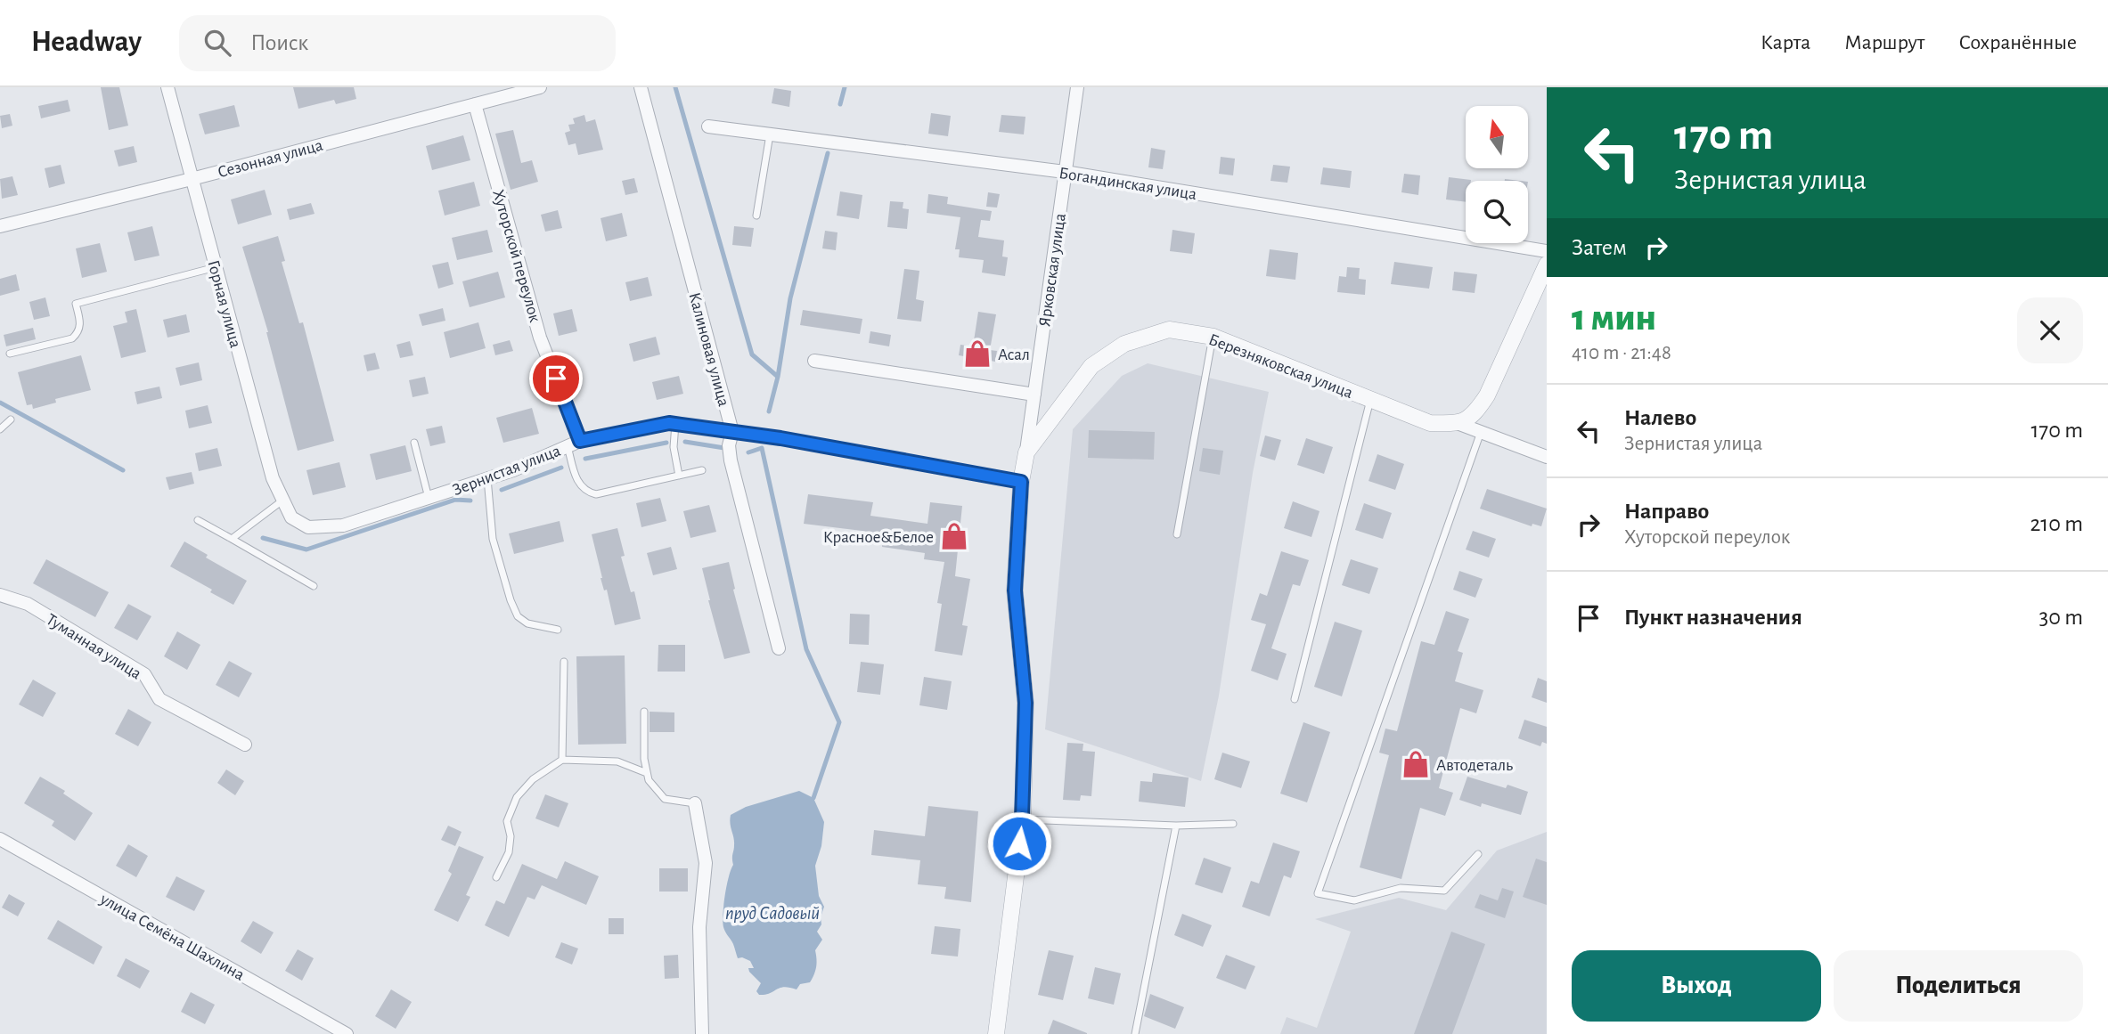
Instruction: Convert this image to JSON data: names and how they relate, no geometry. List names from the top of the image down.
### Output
{
  "streets": {
    "street": [
      "Сезонная улица",
      "Богандинская улица",
      "Хуторской переулок",
      "Ярковская улица",
      "Горная улица",
      "Калиновая улица",
      "Березняковская улица",
      "Зернистая улица",
      "Туманная улица",
      "улица Семёна Шахлина"
    ]
  },
  "crossings": [
    ["Сезонная улица", "Хуторской переулок"],
    ["Сезонная улица", "Горная улица"],
    ["Богандинская улица", "Ярковская улица"],
    ["Хуторской переулок", "Зернистая улица"],
    ["Ярковская улица", "Березняковская улица"],
    ["Горная улица", "Зернистая улица"],
    ["Калиновая улица", "Зернистая улица"],
    ["Березняковская улица", "Зернистая улица"]
  ],
  "water": ["пруд Садовый"],
  "places": {
    "shop": ["Асал", "Красное&Белое", "Автодеталь"]
  },
  "north": "top",
  "page": {
    "header": "Headway",
    "search": "Поиск",
    "nav": ["Карта", "Маршрут", "Сохранённые"],
    "turn": ["170 m", "Зернистая улица"],
    "then": "Затем",
    "heading": ["1 мин", "410 m · 21:48"],
    "list": [
      {
        "name": "Налево",
        "note": "Зернистая улица",
        "value": "170 m"
      },
      {
        "name": "Направо",
        "note": "Хуторской переулок",
        "value": "210 m"
      },
      {
        "name": "Пункт назначения",
        "value": "30 m"
      }
    ],
    "buttons": ["Выход", "Поделиться"]
  }
}
